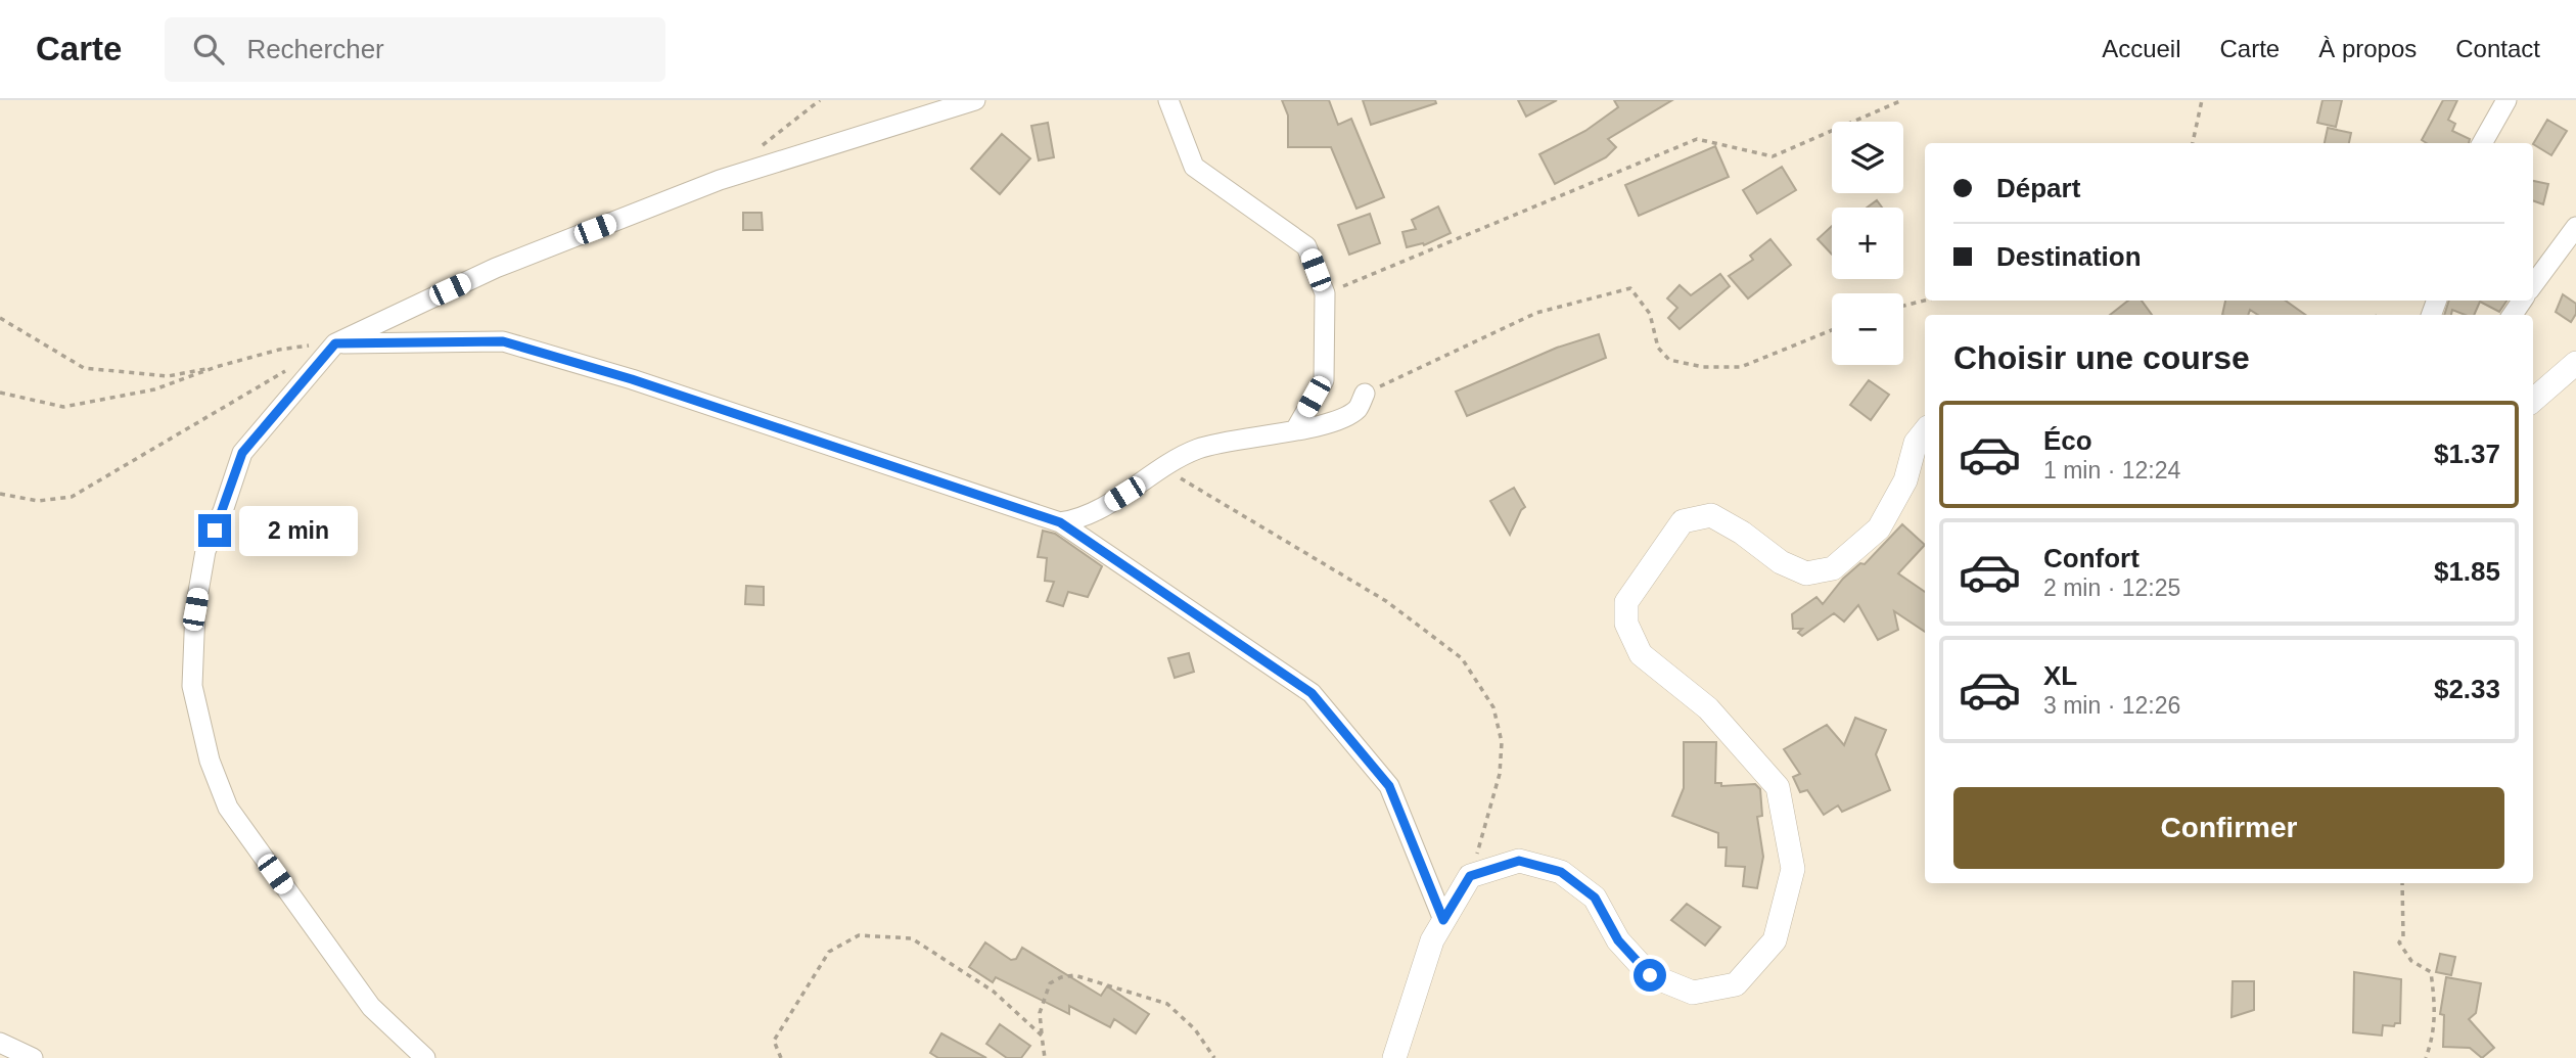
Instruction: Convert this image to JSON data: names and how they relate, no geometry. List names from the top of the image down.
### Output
{
  "page": {
    "header": "Carte",
    "search": "Rechercher",
    "nav": [
      "Accueil",
      "Carte",
      "À propos",
      "Contact"
    ],
    "map_buttons": ["+", "−"],
    "banner": ["Départ", "Destination"],
    "heading": "Choisir une course",
    "list": [
      {
        "name": "Éco",
        "note": "1 min · 12:24",
        "value": "$1.37"
      },
      {
        "name": "Confort",
        "note": "2 min · 12:25",
        "value": "$1.85"
      },
      {
        "name": "XL",
        "note": "3 min · 12:26",
        "value": "$2.33"
      }
    ],
    "bubble": "2 min",
    "buttons": "Confirmer"
  }
}
